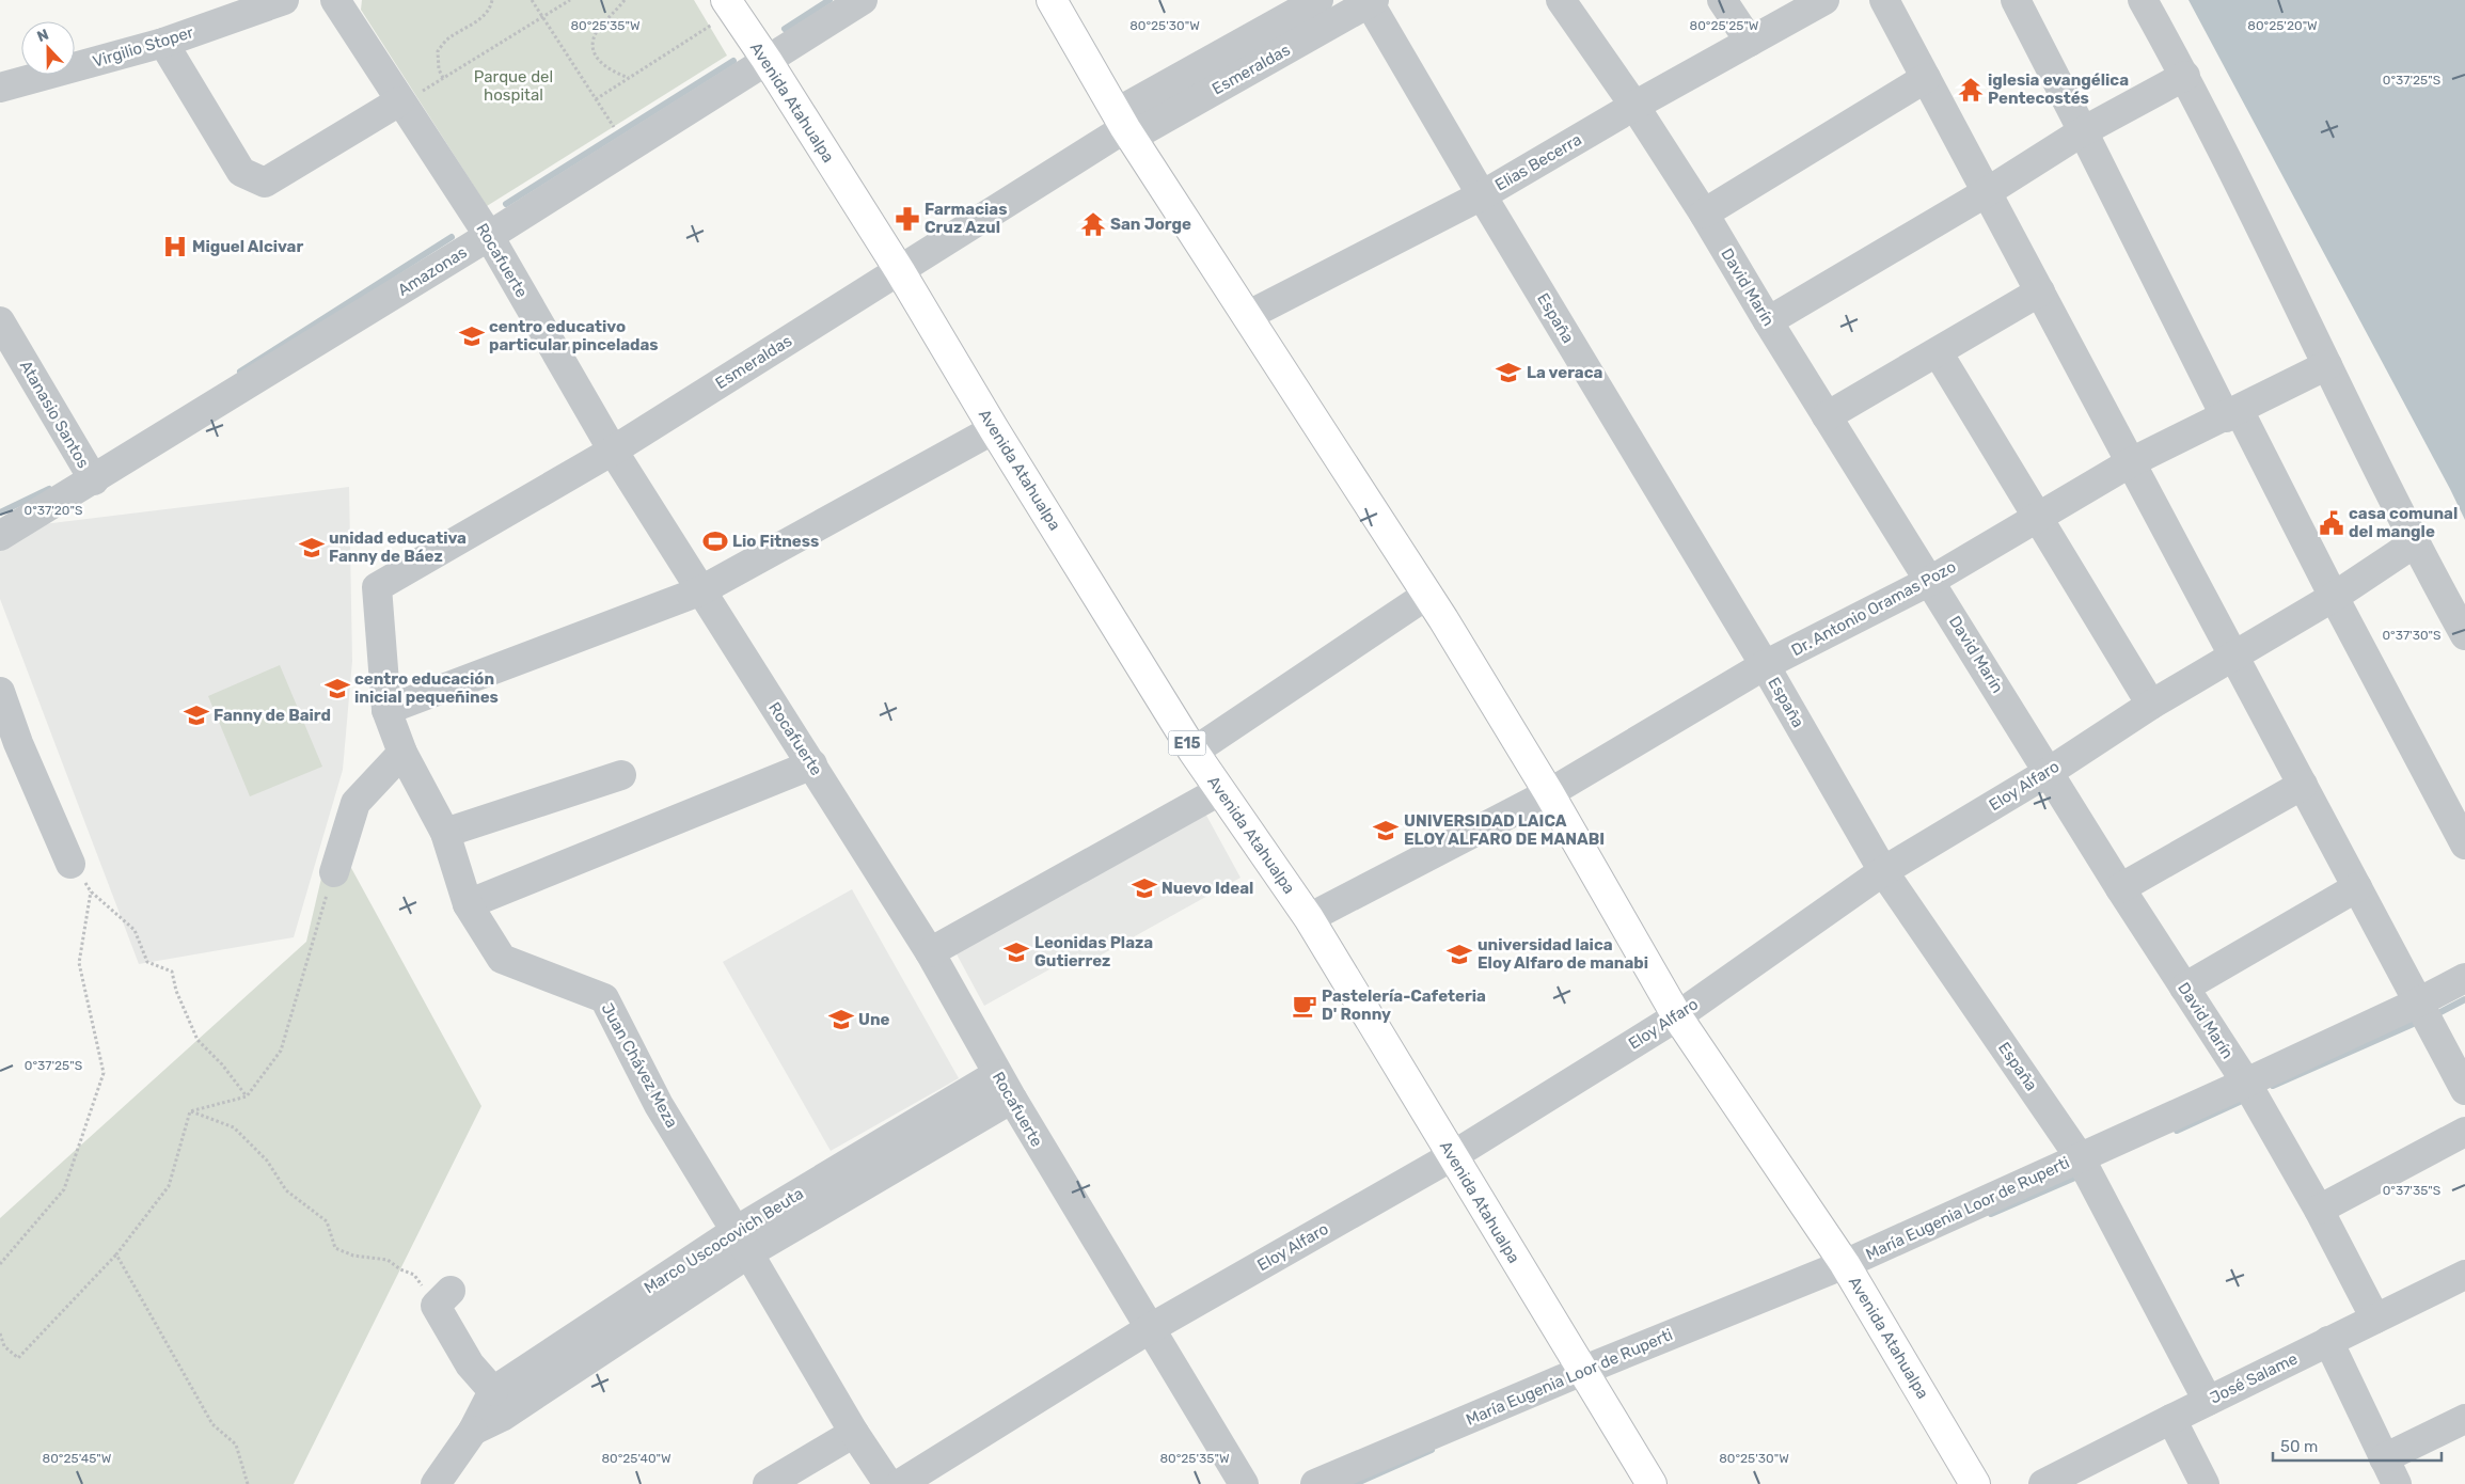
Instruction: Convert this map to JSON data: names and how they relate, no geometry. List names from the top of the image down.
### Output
{
  "streets": {
    "highway": ["Avenida Atahualpa", "E15"],
    "street": [
      "Virgilio Stoper",
      "Esmeraldas",
      "Elias Becerra",
      "Rocafuerte",
      "Amazonas",
      "David Marín",
      "España",
      "Atanasio Santos",
      "Dr. Antonio Oramas Pozo",
      "Eloy Alfaro",
      "Juan Chávez Meza",
      "María Eugenia Loor de Ruperti",
      "Marco Uscocovich Beuta",
      "José Salame"
    ]
  },
  "crossings": [
    ["Esmeraldas", "Avenida Atahualpa"],
    ["Esmeraldas", "Rocafuerte"],
    ["Esmeraldas", "España"],
    ["Esmeraldas", "Juan Chávez Meza"],
    ["Avenida Atahualpa", "Elias Becerra"],
    ["Avenida Atahualpa", "Amazonas"],
    ["Avenida Atahualpa", "Dr. Antonio Oramas Pozo"],
    ["Avenida Atahualpa", "Eloy Alfaro"],
    ["Avenida Atahualpa", "María Eugenia Loor de Ruperti"],
    ["Elias Becerra", "David Marín"],
    ["Elias Becerra", "España"],
    ["Rocafuerte", "Amazonas"],
    ["Rocafuerte", "Eloy Alfaro"],
    ["Rocafuerte", "Marco Uscocovich Beuta"],
    ["Amazonas", "Atanasio Santos"],
    ["David Marín", "Dr. Antonio Oramas Pozo"],
    ["David Marín", "Eloy Alfaro"],
    ["David Marín", "María Eugenia Loor de Ruperti"],
    ["David Marín", "José Salame"],
    ["España", "Dr. Antonio Oramas Pozo"],
    ["España", "Eloy Alfaro"],
    ["España", "María Eugenia Loor de Ruperti"],
    ["España", "José Salame"],
    ["Juan Chávez Meza", "Marco Uscocovich Beuta"]
  ],
  "parks": ["Parque del hospital"],
  "places": {
    "temple": ["iglesia evangélica Pentecostés", "San Jorge"],
    "pharmacy": ["Farmacias Cruz Azul"],
    "hospital": ["Miguel Alcivar"],
    "school or university": [
      "centro educativo particular pinceladas",
      "La veraca",
      "unidad educativa Fanny de Báez",
      "centro educación inicial pequeñines",
      "Fanny de Baird",
      "UNIVERSIDAD LAICA ELOY ALFARO DE MANABI",
      "Nuevo Ideal",
      "Leonidas Plaza Gutierrez",
      "universidad laica Eloy Alfaro de manabi",
      "Une"
    ],
    "public building": ["casa comunal del mangle"],
    "sports": ["Lio Fitness"],
    "cafe": ["Pastelería-Cafeteria D' Ronny"]
  },
  "scale_bar": "50 m",
  "north": "top",
  "coordinates": [
    "80°25'35\"W",
    "80°25'30\"W",
    "80°25'25\"W",
    "80°25'20\"W",
    "0°37'25\"S",
    "0°37'20\"S",
    "0°37'30\"S",
    "0°37'35\"S",
    "80°25'45\"W",
    "80°25'40\"W"
  ]
}
